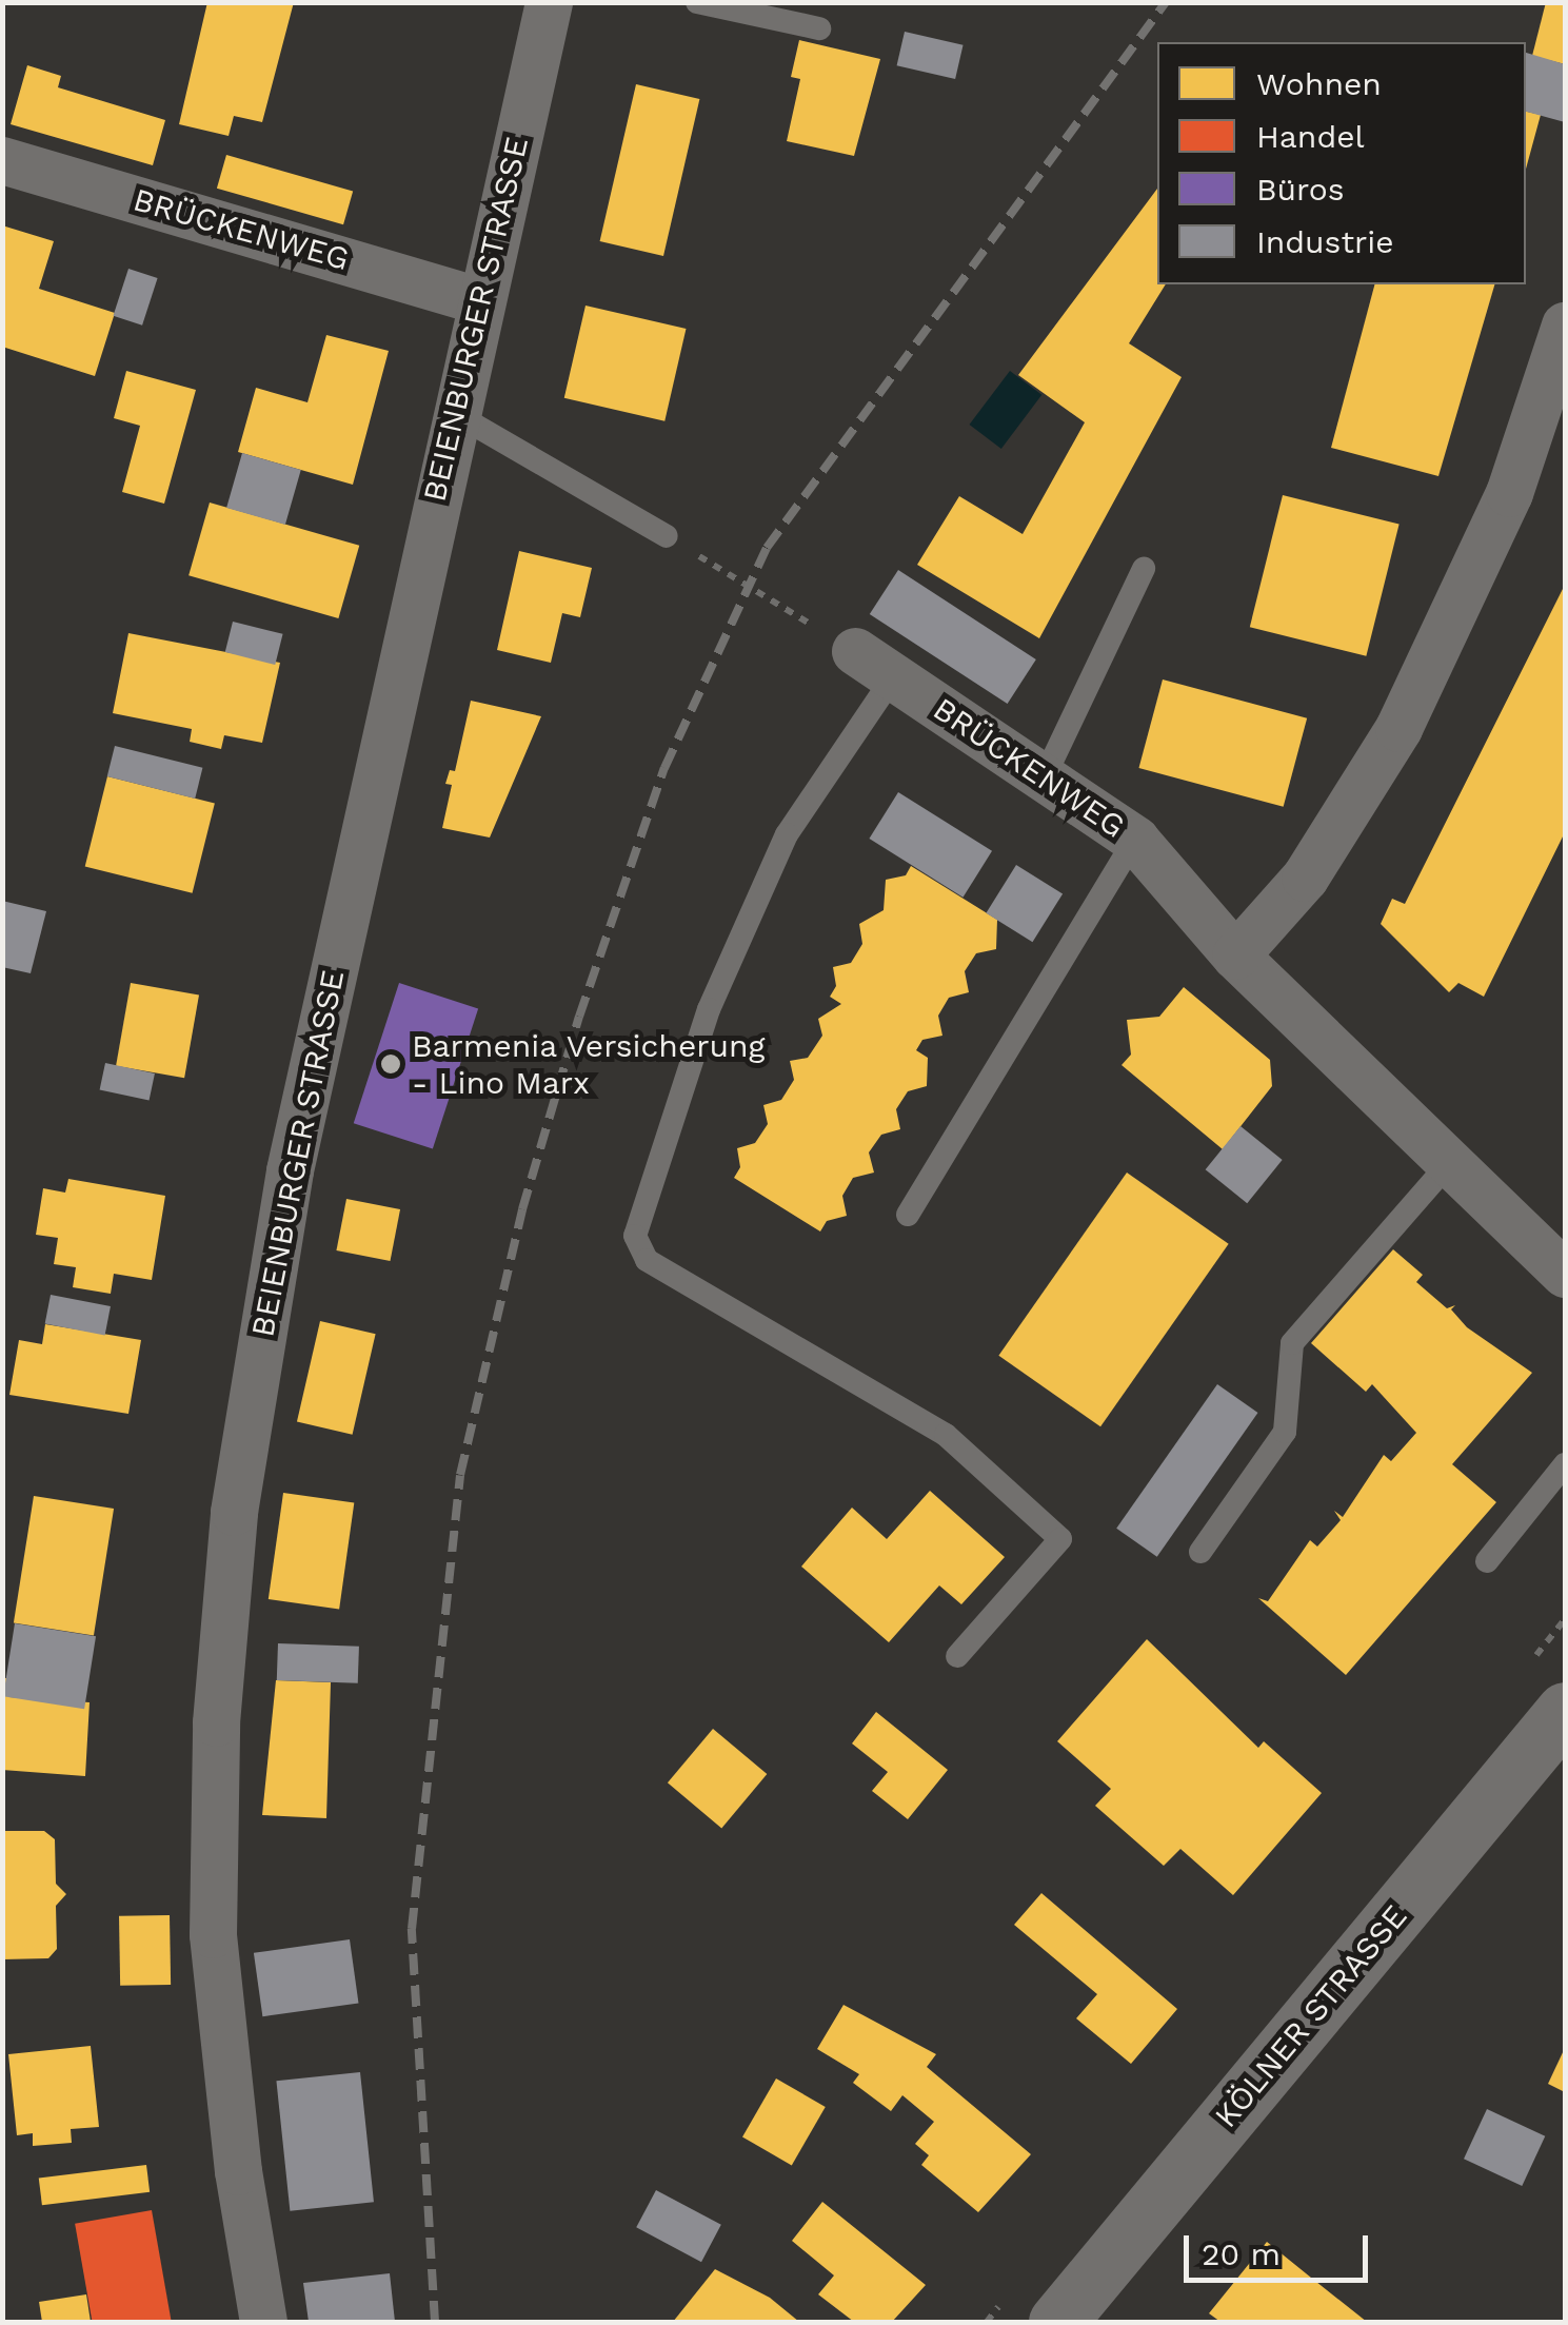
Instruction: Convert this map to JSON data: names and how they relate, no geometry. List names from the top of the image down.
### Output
{
  "streets": {
    "main road": ["KÖLNER STRASSE"],
    "street": ["BRÜCKENWEG", "BEIENBURGER STRASSE"]
  },
  "crossings": [
    ["BRÜCKENWEG", "BEIENBURGER STRASSE"]
  ],
  "places": ["Barmenia Versicherung - Lino Marx"],
  "legend": [
    "Wohnen",
    "Handel",
    "Büros",
    "Industrie"
  ],
  "scale_bar": "20 m"
}
